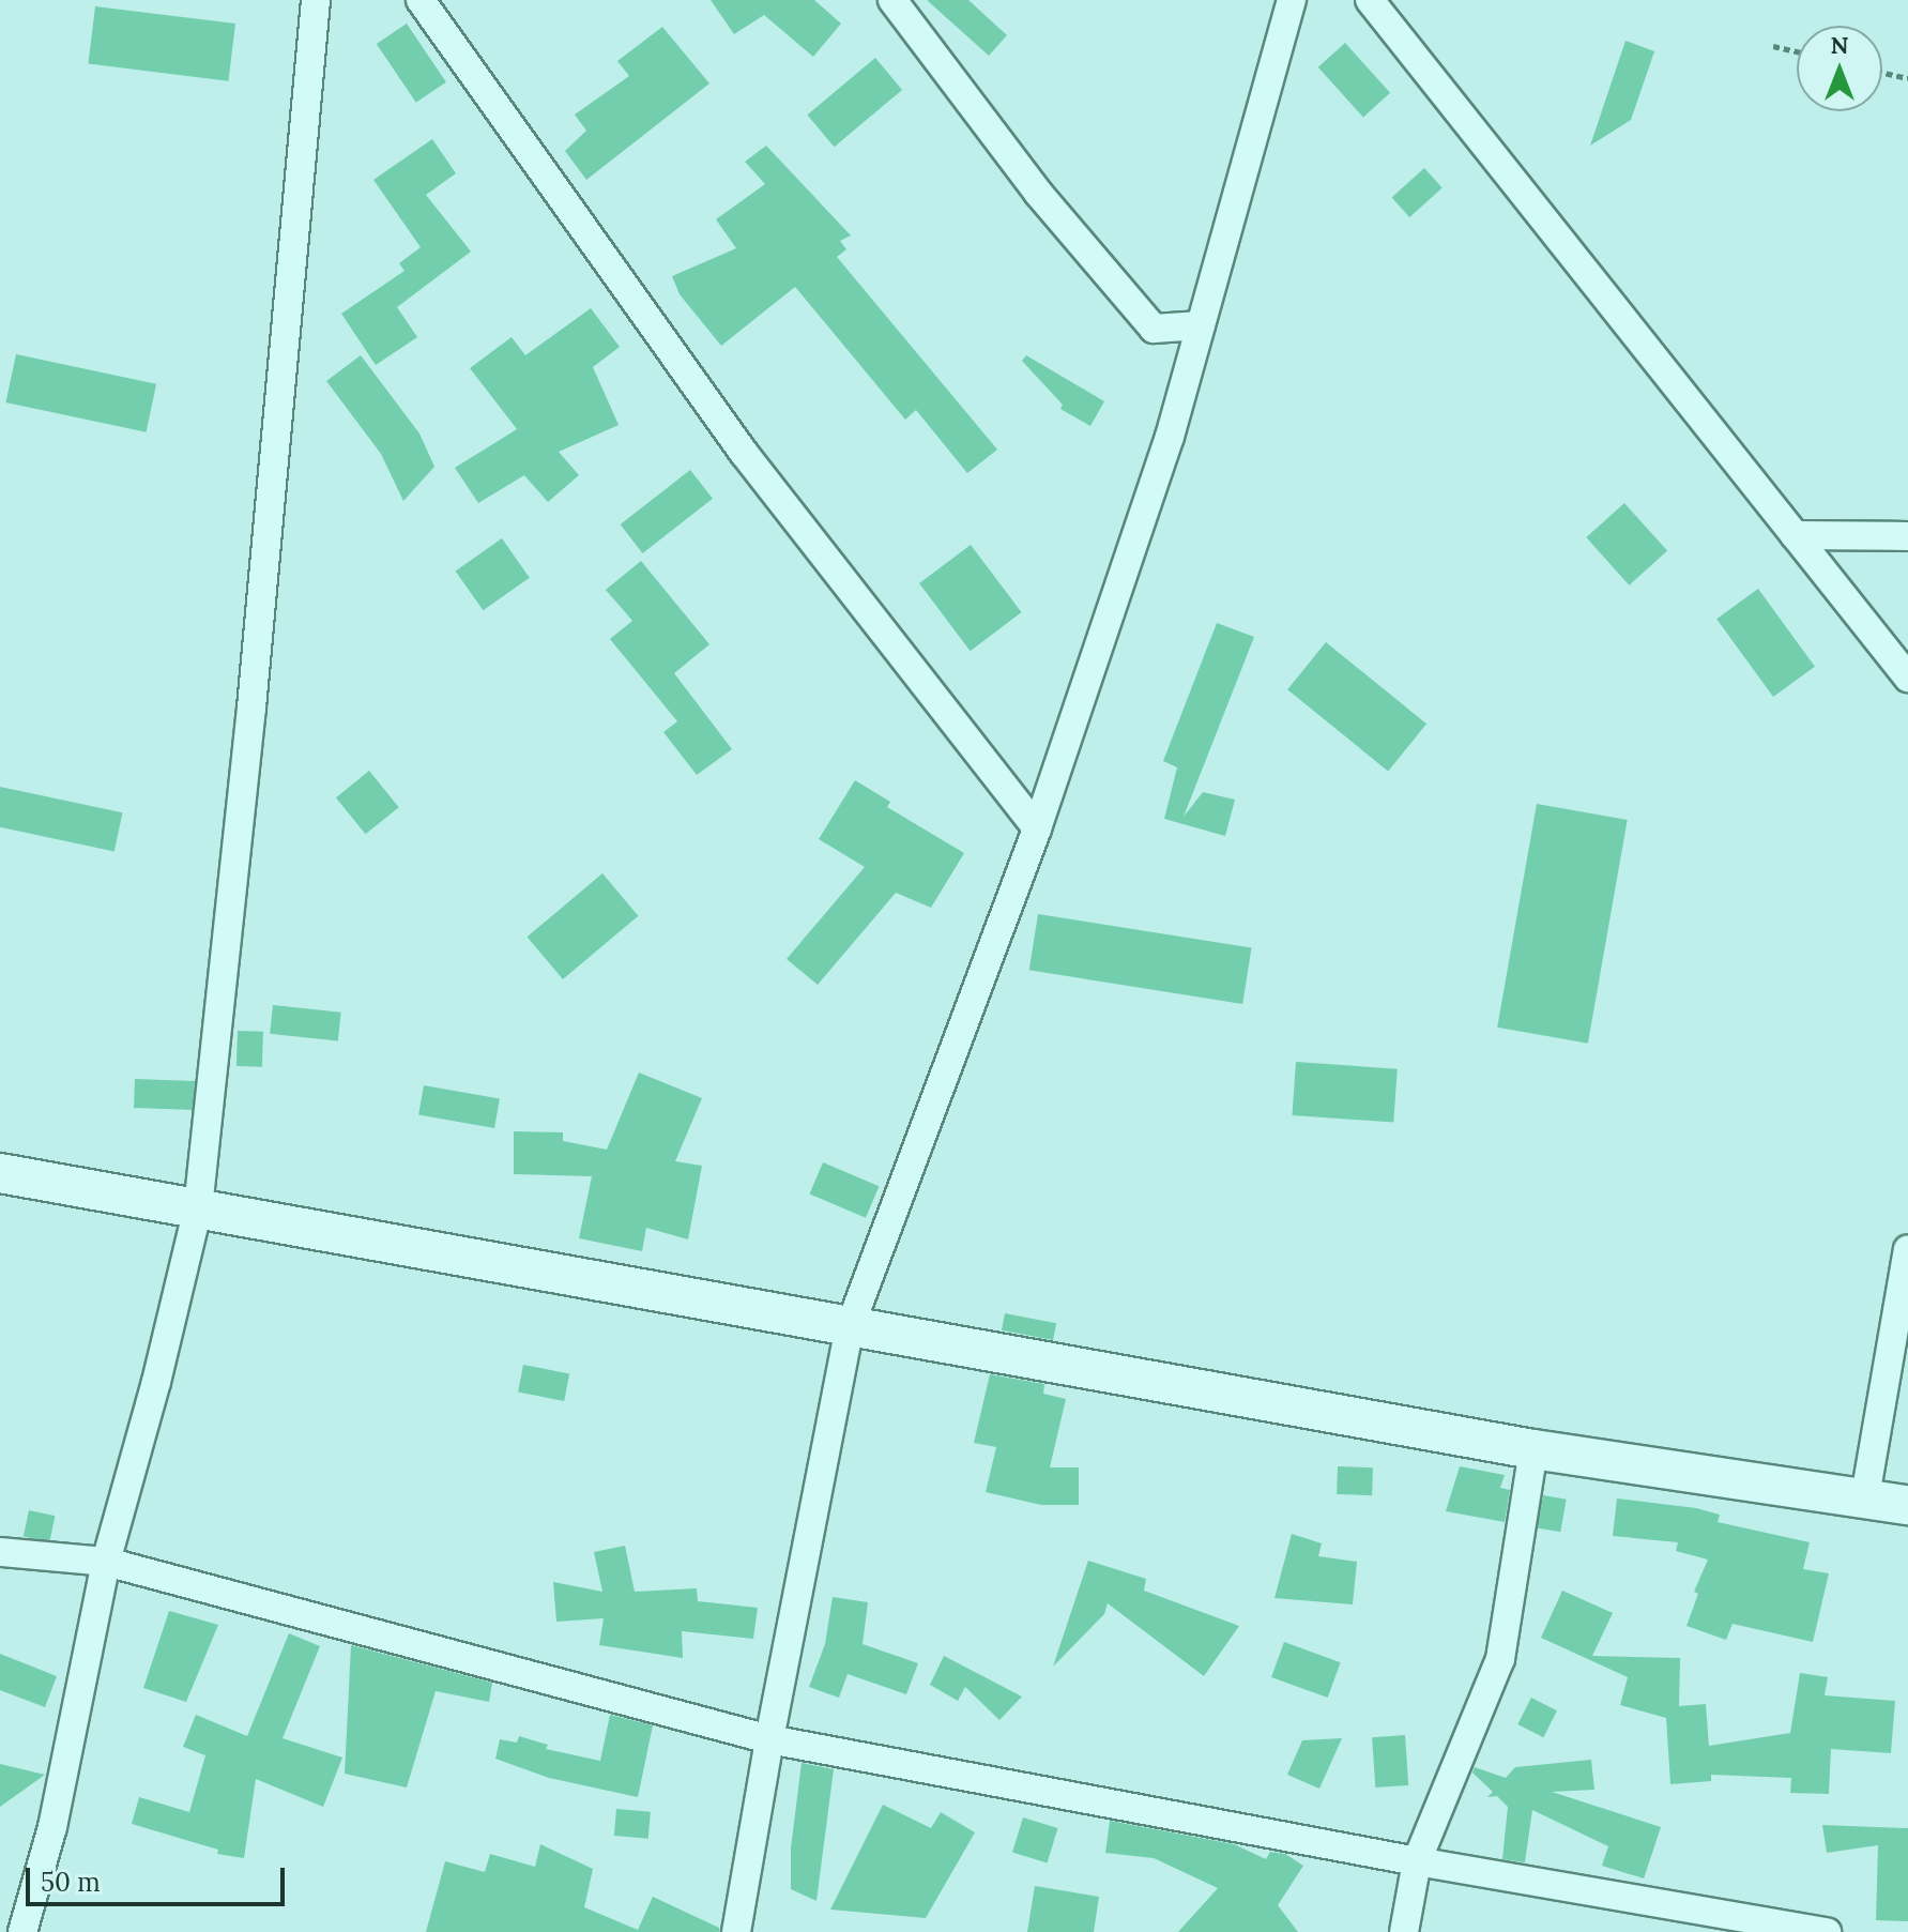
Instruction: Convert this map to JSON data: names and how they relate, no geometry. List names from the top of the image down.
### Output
{
  "scale_bar": "50 m",
  "north": "top"
}
